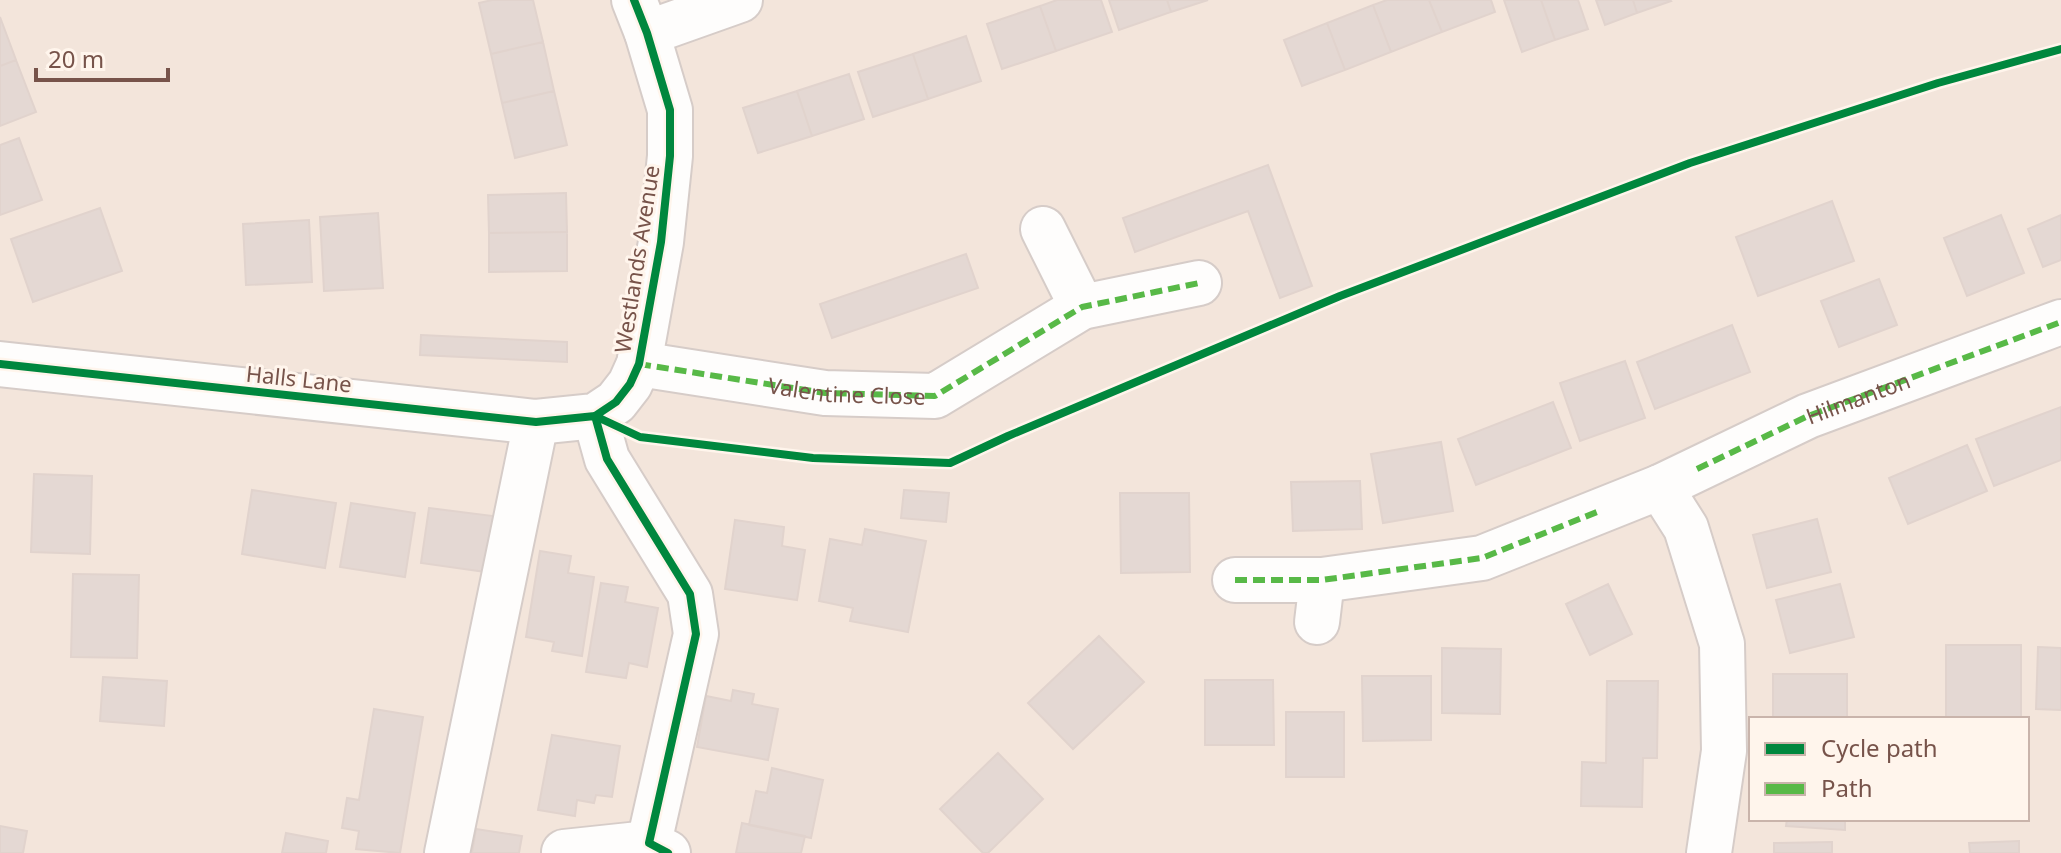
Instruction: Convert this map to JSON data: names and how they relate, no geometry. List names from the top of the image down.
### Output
{
  "streets": {
    "street": [
      "Westlands Avenue",
      "Halls Lane",
      "Valentine Close",
      "Hilmanton"
    ]
  },
  "crossings": [
    ["Westlands Avenue", "Halls Lane"],
    ["Westlands Avenue", "Valentine Close"]
  ],
  "legend": ["Cycle path", "Path"],
  "scale_bar": "20 m"
}
